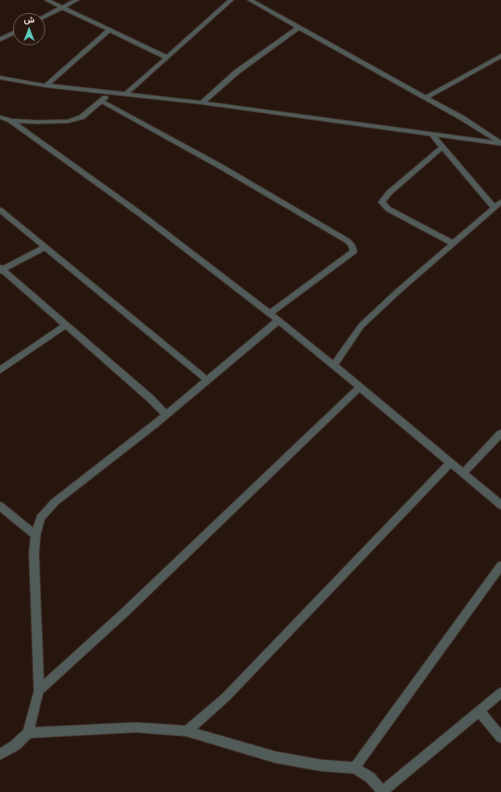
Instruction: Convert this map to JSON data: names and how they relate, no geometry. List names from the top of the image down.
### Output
{
  "north": "top"
}
